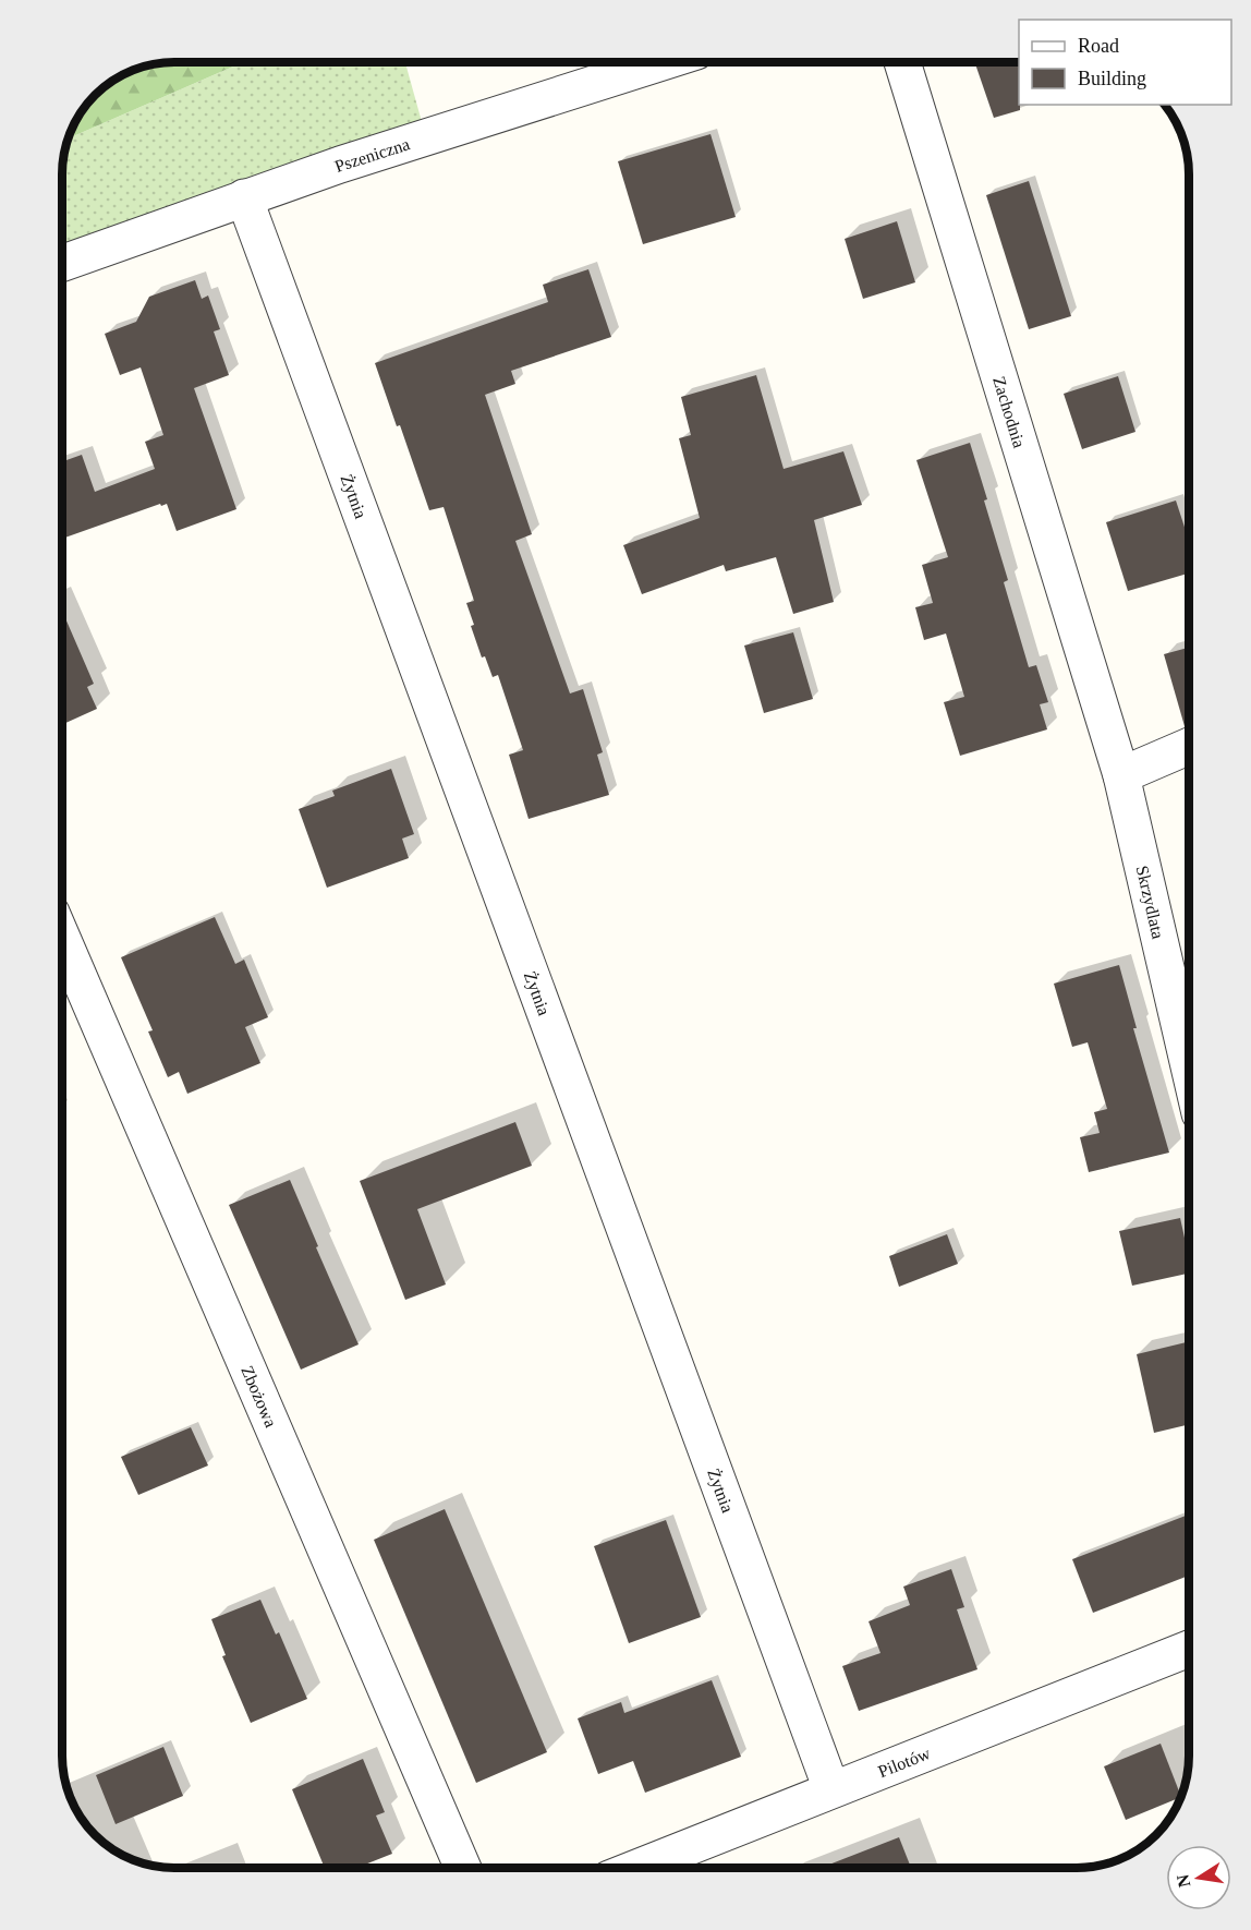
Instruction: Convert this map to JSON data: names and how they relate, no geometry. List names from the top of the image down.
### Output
{
  "streets": {
    "street": [
      "Pszeniczna",
      "Zachodnia",
      "Żytnia",
      "Skrzydlata",
      "Zbożowa",
      "Pilotów"
    ]
  },
  "crossings": [
    ["Pszeniczna", "Żytnia"],
    ["Zachodnia", "Skrzydlata"],
    ["Żytnia", "Pilotów"]
  ],
  "legend": ["Road", "Building"],
  "north": "left"
}
